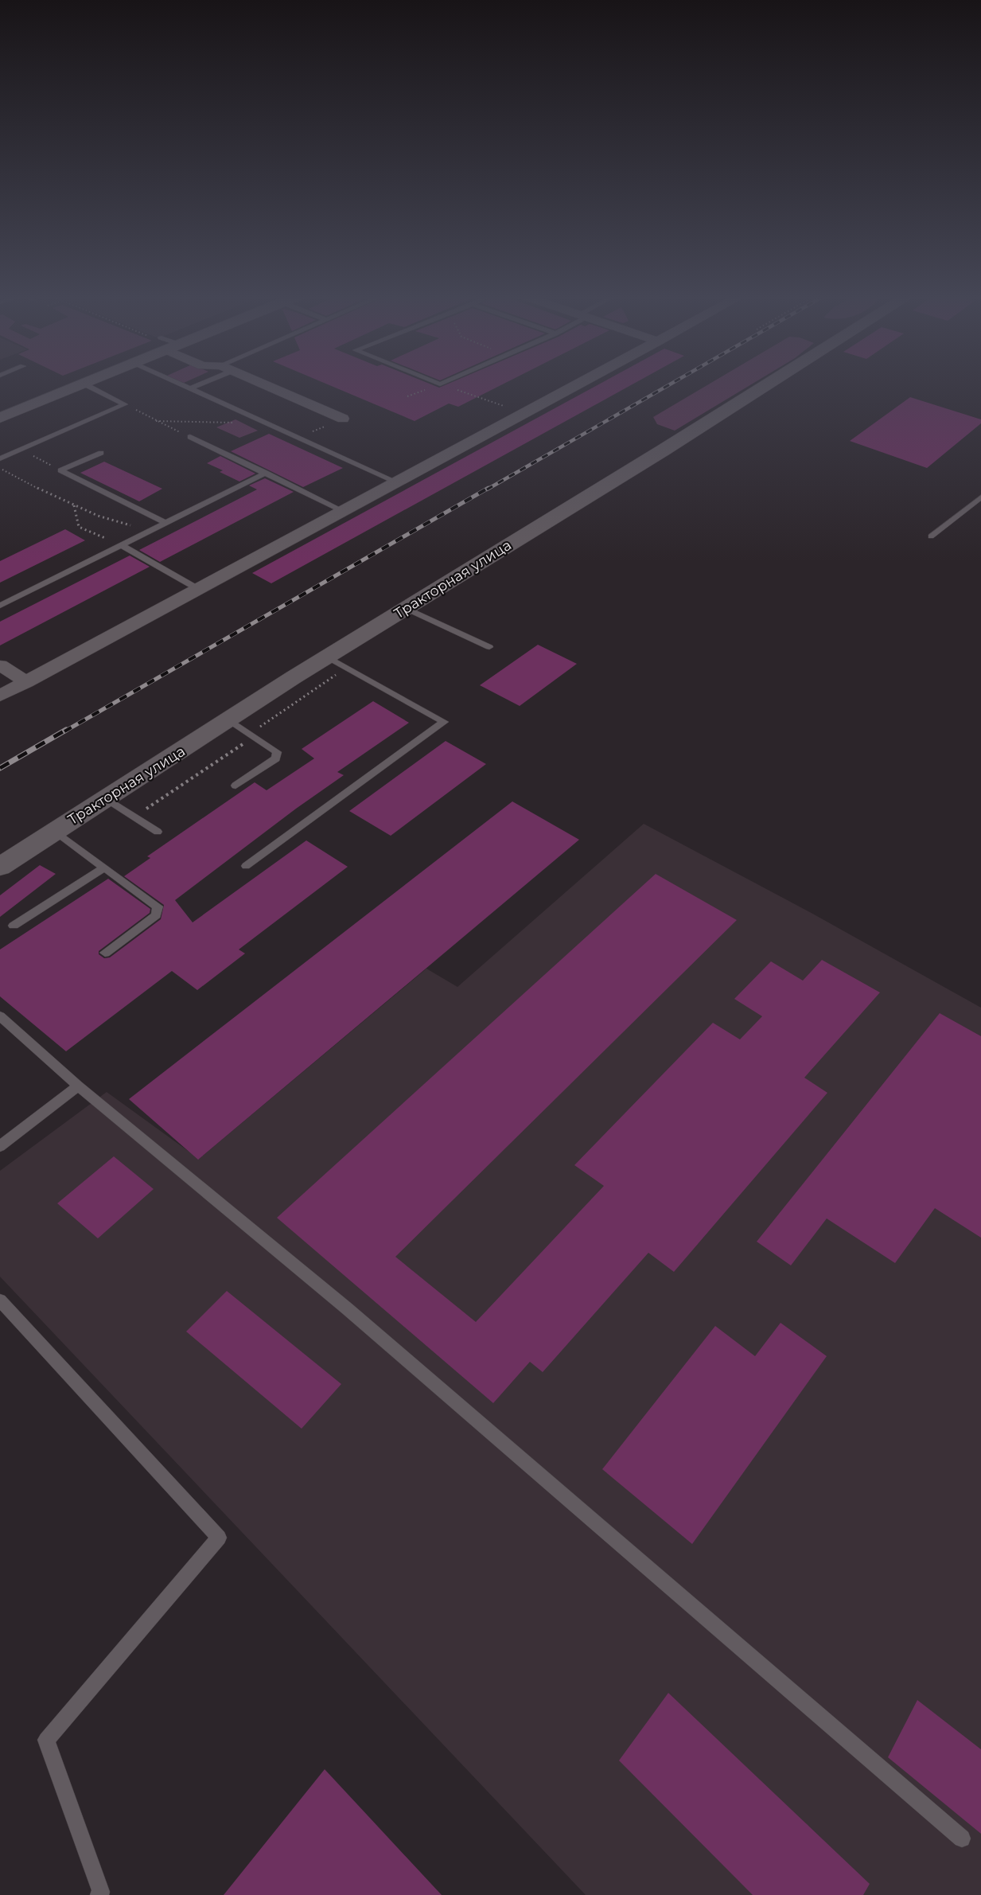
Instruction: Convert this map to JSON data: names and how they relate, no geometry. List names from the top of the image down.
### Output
{
  "streets": {
    "street": ["Тракторная улица"]
  }
}
